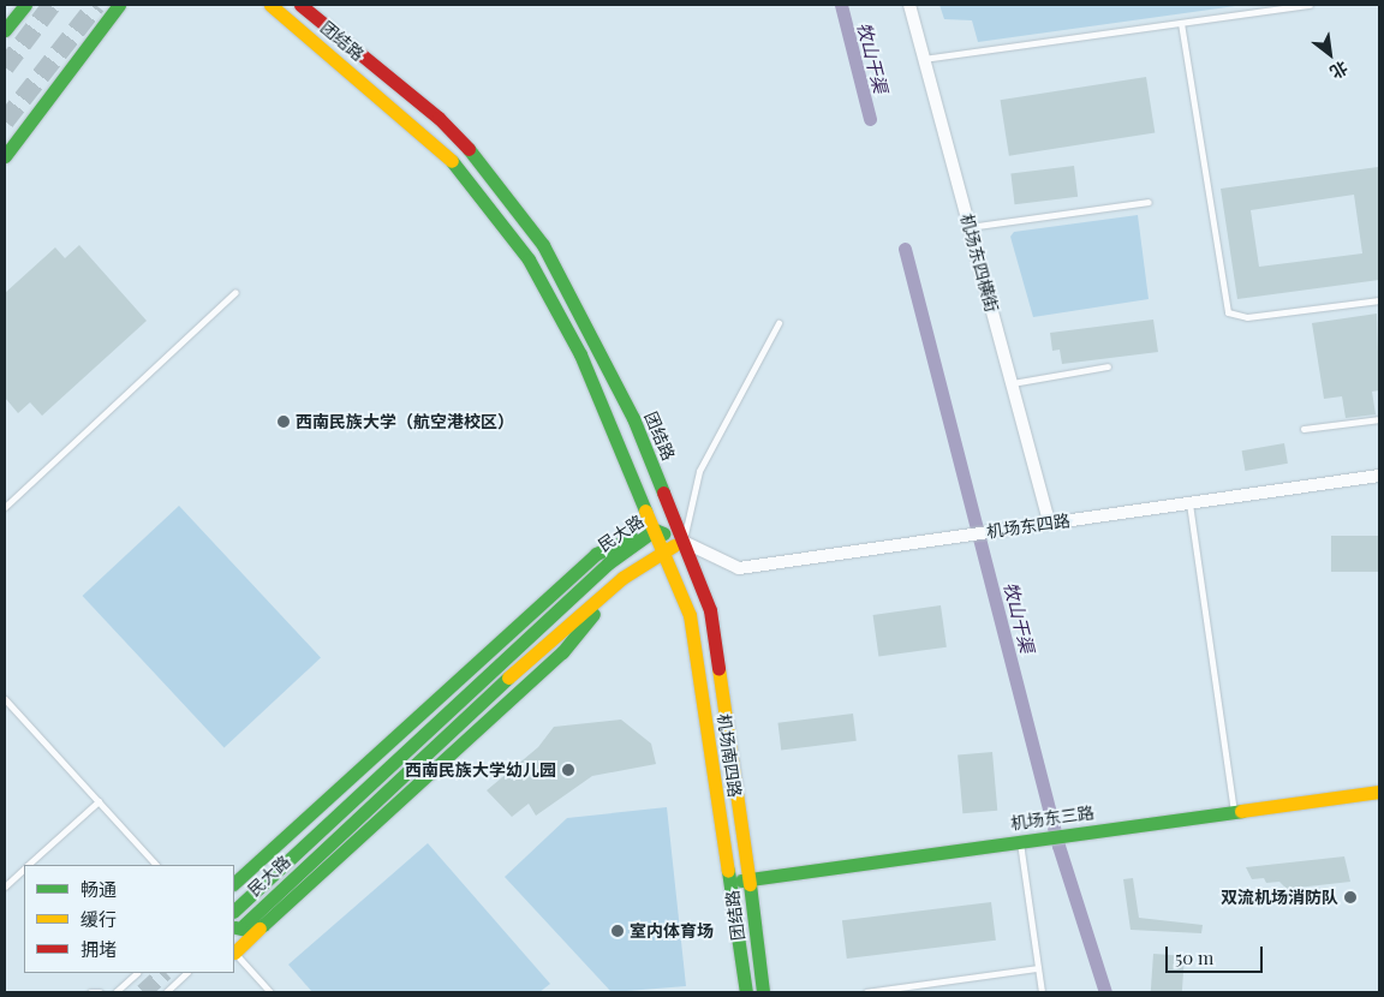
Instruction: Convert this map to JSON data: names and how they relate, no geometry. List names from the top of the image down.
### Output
{
  "streets": {
    "main road": [
      "团结路",
      "民大路",
      "机场南四路",
      "机场东三路"
    ],
    "street": ["机场东四横街", "机场东四路"]
  },
  "crossings": [
    ["团结路", "机场东四路"],
    ["团结路", "民大路"],
    ["团结路", "机场南四路"],
    ["团结路", "机场东三路"],
    ["机场东四横街", "机场东四路"],
    ["机场东四路", "民大路"],
    ["民大路", "机场南四路"],
    ["机场南四路", "机场东三路"]
  ],
  "water": ["牧山干渠"],
  "places": [
    "西南民族大学（航空港校区）",
    "西南民族大学幼儿园",
    "双流机场消防队",
    "室内体育场"
  ],
  "legend": ["畅通", "缓行", "拥堵"],
  "scale_bar": "50 m",
  "north": "bottom right"
}
